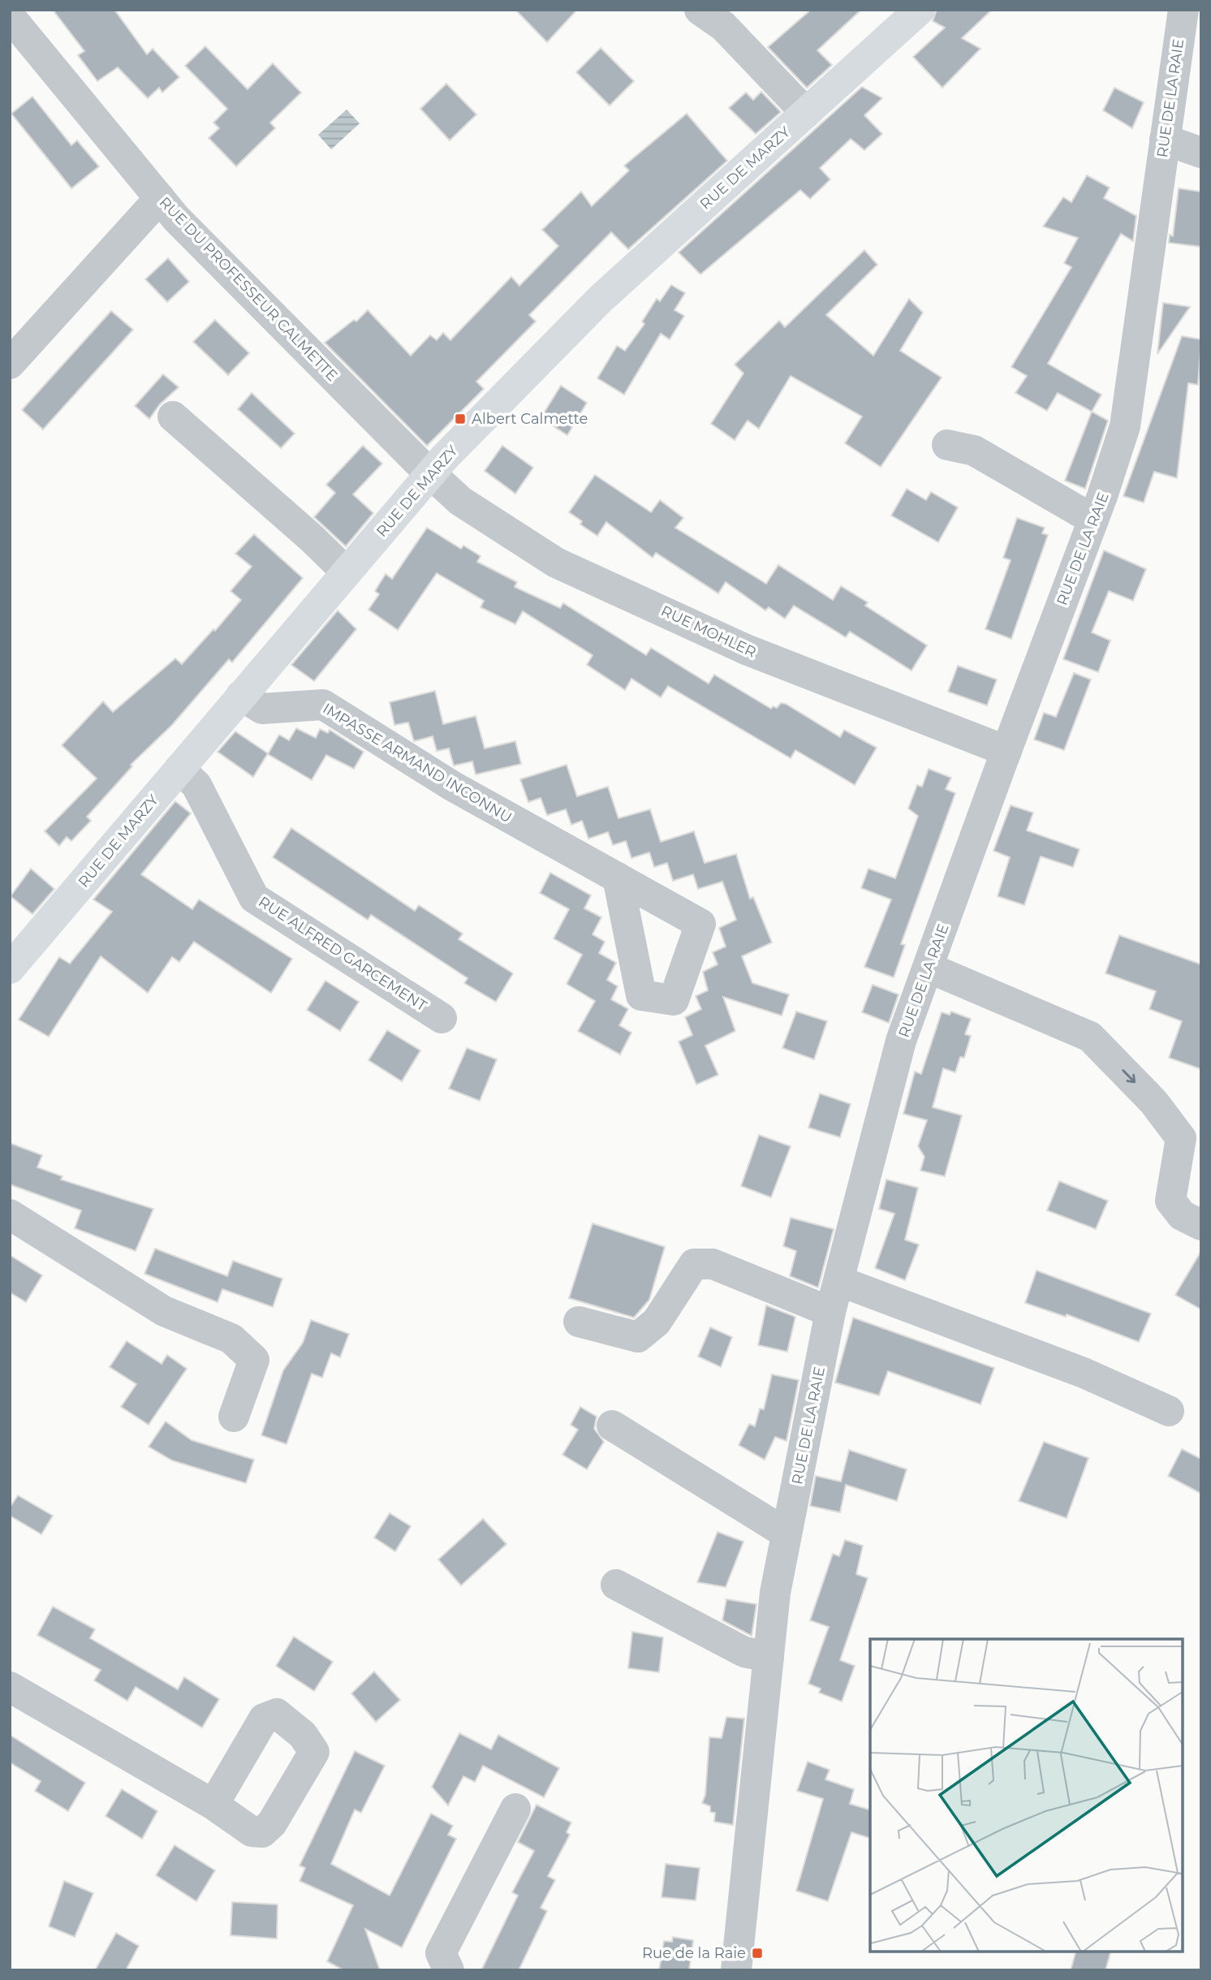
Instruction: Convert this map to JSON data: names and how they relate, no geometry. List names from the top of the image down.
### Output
{
  "streets": {
    "main road": ["RUE DE MARZY"],
    "street": [
      "RUE DE LA RAIE",
      "RUE DU PROFESSEUR CALMETTE",
      "RUE MOHLER",
      "IMPASSE ARMAND INCONNU",
      "RUE ALFRED GARCEMENT"
    ]
  },
  "crossings": [
    ["RUE DE LA RAIE", "RUE MOHLER"],
    ["RUE DE MARZY", "RUE DU PROFESSEUR CALMETTE"],
    ["RUE DE MARZY", "RUE MOHLER"],
    ["RUE DE MARZY", "IMPASSE ARMAND INCONNU"],
    ["RUE DE MARZY", "RUE ALFRED GARCEMENT"],
    ["RUE DU PROFESSEUR CALMETTE", "RUE MOHLER"]
  ],
  "places": {
    "transit": ["Albert Calmette", "Rue de la Raie"]
  }
}
